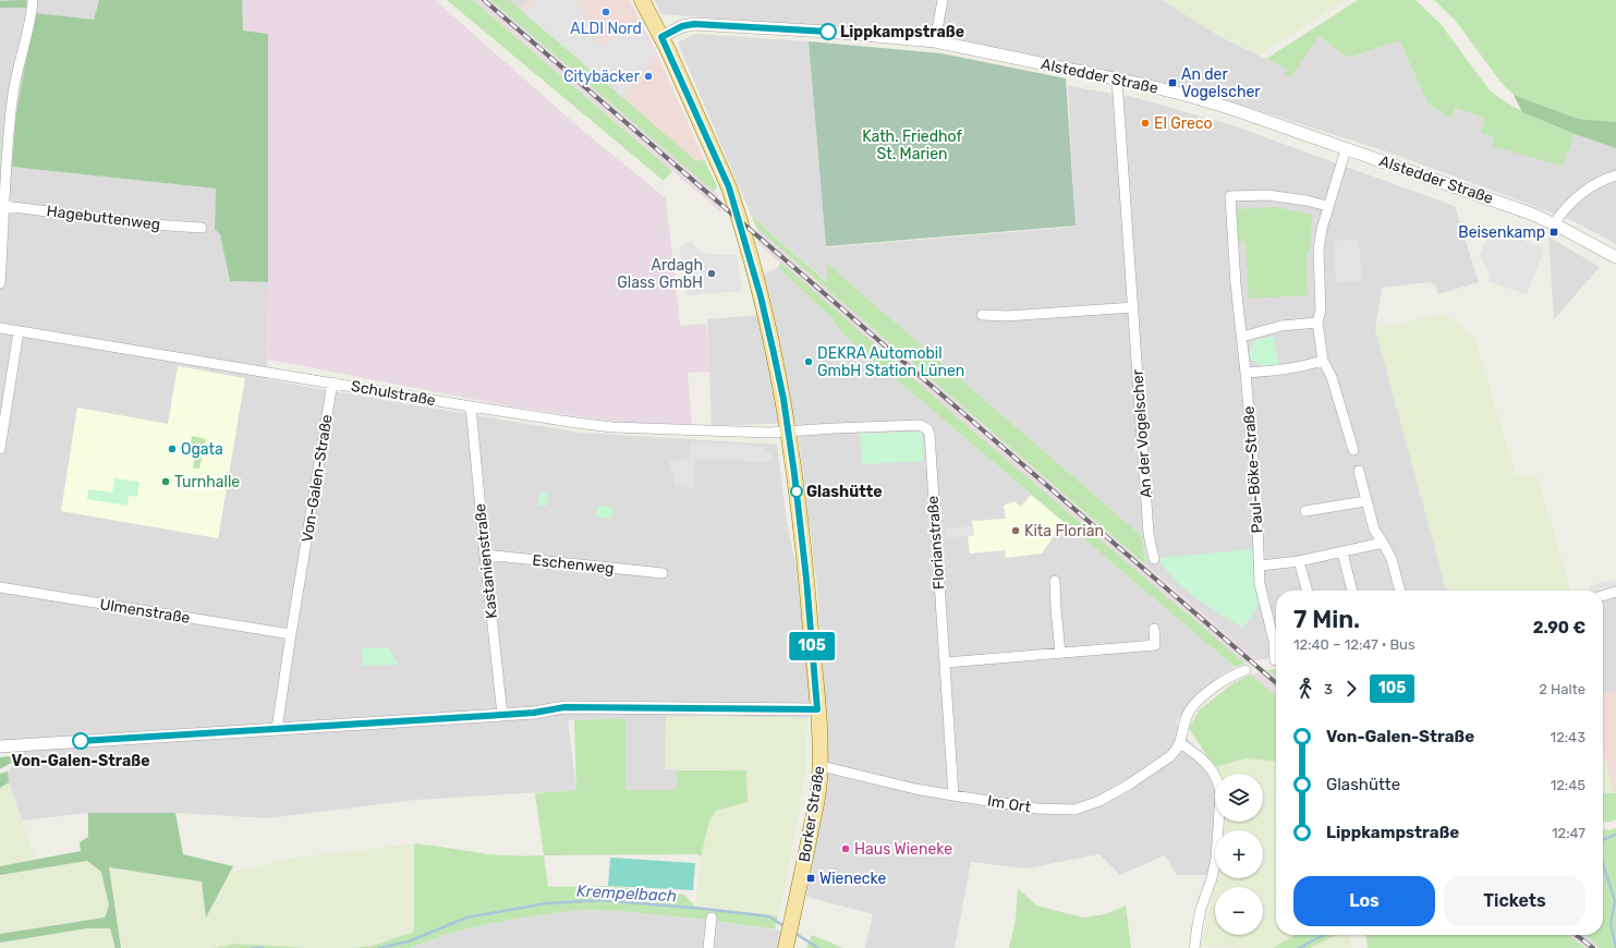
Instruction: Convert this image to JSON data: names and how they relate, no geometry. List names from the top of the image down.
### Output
{
  "streets": {
    "main road": ["Borker Straße"],
    "street": [
      "Alstedder Straße",
      "Hagebuttenweg",
      "Schulstraße",
      "An der Vogelscher",
      "Paul-Böke-Straße",
      "Von-Galen-Straße",
      "Florianstraße",
      "Kastanienstraße",
      "Eschenweg",
      "Ulmenstraße",
      "Im Ort"
    ]
  },
  "crossings": [
    ["Alstedder Straße", "An der Vogelscher"],
    ["Alstedder Straße", "Borker Straße"],
    ["Schulstraße", "Von-Galen-Straße"],
    ["Schulstraße", "Florianstraße"],
    ["Schulstraße", "Kastanienstraße"],
    ["Schulstraße", "Borker Straße"],
    ["Von-Galen-Straße", "Ulmenstraße"],
    ["Florianstraße", "Im Ort"],
    ["Florianstraße", "Borker Straße"],
    ["Kastanienstraße", "Eschenweg"],
    ["Im Ort", "Borker Straße"]
  ],
  "water": ["Krempelbach"],
  "parks": ["Kath. Friedhof St. Marien"],
  "places": {
    "other": [
      "ALDI Nord",
      "Lippkampstraße",
      "Citybäcker",
      "El Greco",
      "Ardagh Glass GmbH",
      "DEKRA Automobil GmbH Station Lünen",
      "Ogata",
      "Turnhalle",
      "Glashütte",
      "Kita Florian",
      "Von-Galen-Straße",
      "Haus Wieneke"
    ],
    "transit": ["An der Vogelscher", "Beisenkamp", "Wienecke"]
  },
  "lines": ["bus line 105"],
  "page": {
    "on_map": "105",
    "heading": ["7 Min.", "12:40 – 12:47 · Bus", "2.90 €"],
    "legs": ["3", "105", "2 Halte"],
    "list": [
      {
        "name": "Von-Galen-Straße",
        "value": "12:43"
      },
      {
        "name": "Glashütte",
        "value": "12:45"
      },
      {
        "name": "Lippkampstraße",
        "value": "12:47"
      }
    ],
    "map_buttons": ["+", "−"],
    "buttons": ["Los", "Tickets"]
  }
}
